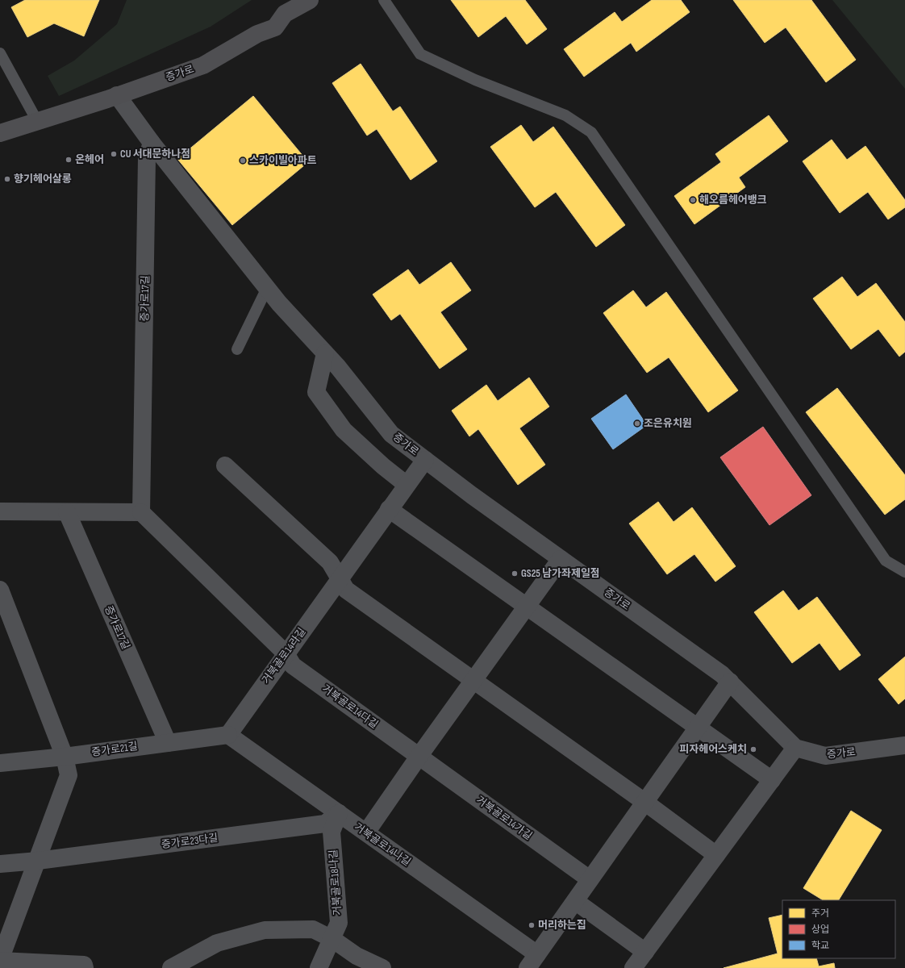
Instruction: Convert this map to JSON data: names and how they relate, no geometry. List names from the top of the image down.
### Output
{
  "streets": {
    "main road": ["증가로"],
    "street": [
      "증가로17길",
      "거북골로14라길",
      "거북골로14다길",
      "증가로21길",
      "거북골로14가길",
      "증가로23다길",
      "거북골로14나길",
      "거북골로18나길"
    ]
  },
  "crossings": [
    ["증가로", "증가로17길"],
    ["증가로", "거북골로14라길"],
    ["증가로17길", "증가로21길"],
    ["거북골로14라길", "거북골로14다길"],
    ["거북골로14라길", "증가로21길"],
    ["거북골로14라길", "거북골로14나길"],
    ["거북골로14다길", "거북골로14가길"],
    ["증가로21길", "거북골로14나길"],
    ["증가로23다길", "거북골로14나길"],
    ["증가로23다길", "거북골로18나길"],
    ["거북골로14나길", "거북골로18나길"]
  ],
  "places": [
    "CU 서대문하나점",
    "온헤어",
    "스카이빌아파트",
    "향기헤어살롱",
    "해오름헤어뱅크",
    "조은유치원",
    "GS25 남가좌제일점",
    "피자헤어스케치",
    "머리하는집"
  ],
  "legend": ["주거", "상업", "학교"]
}
